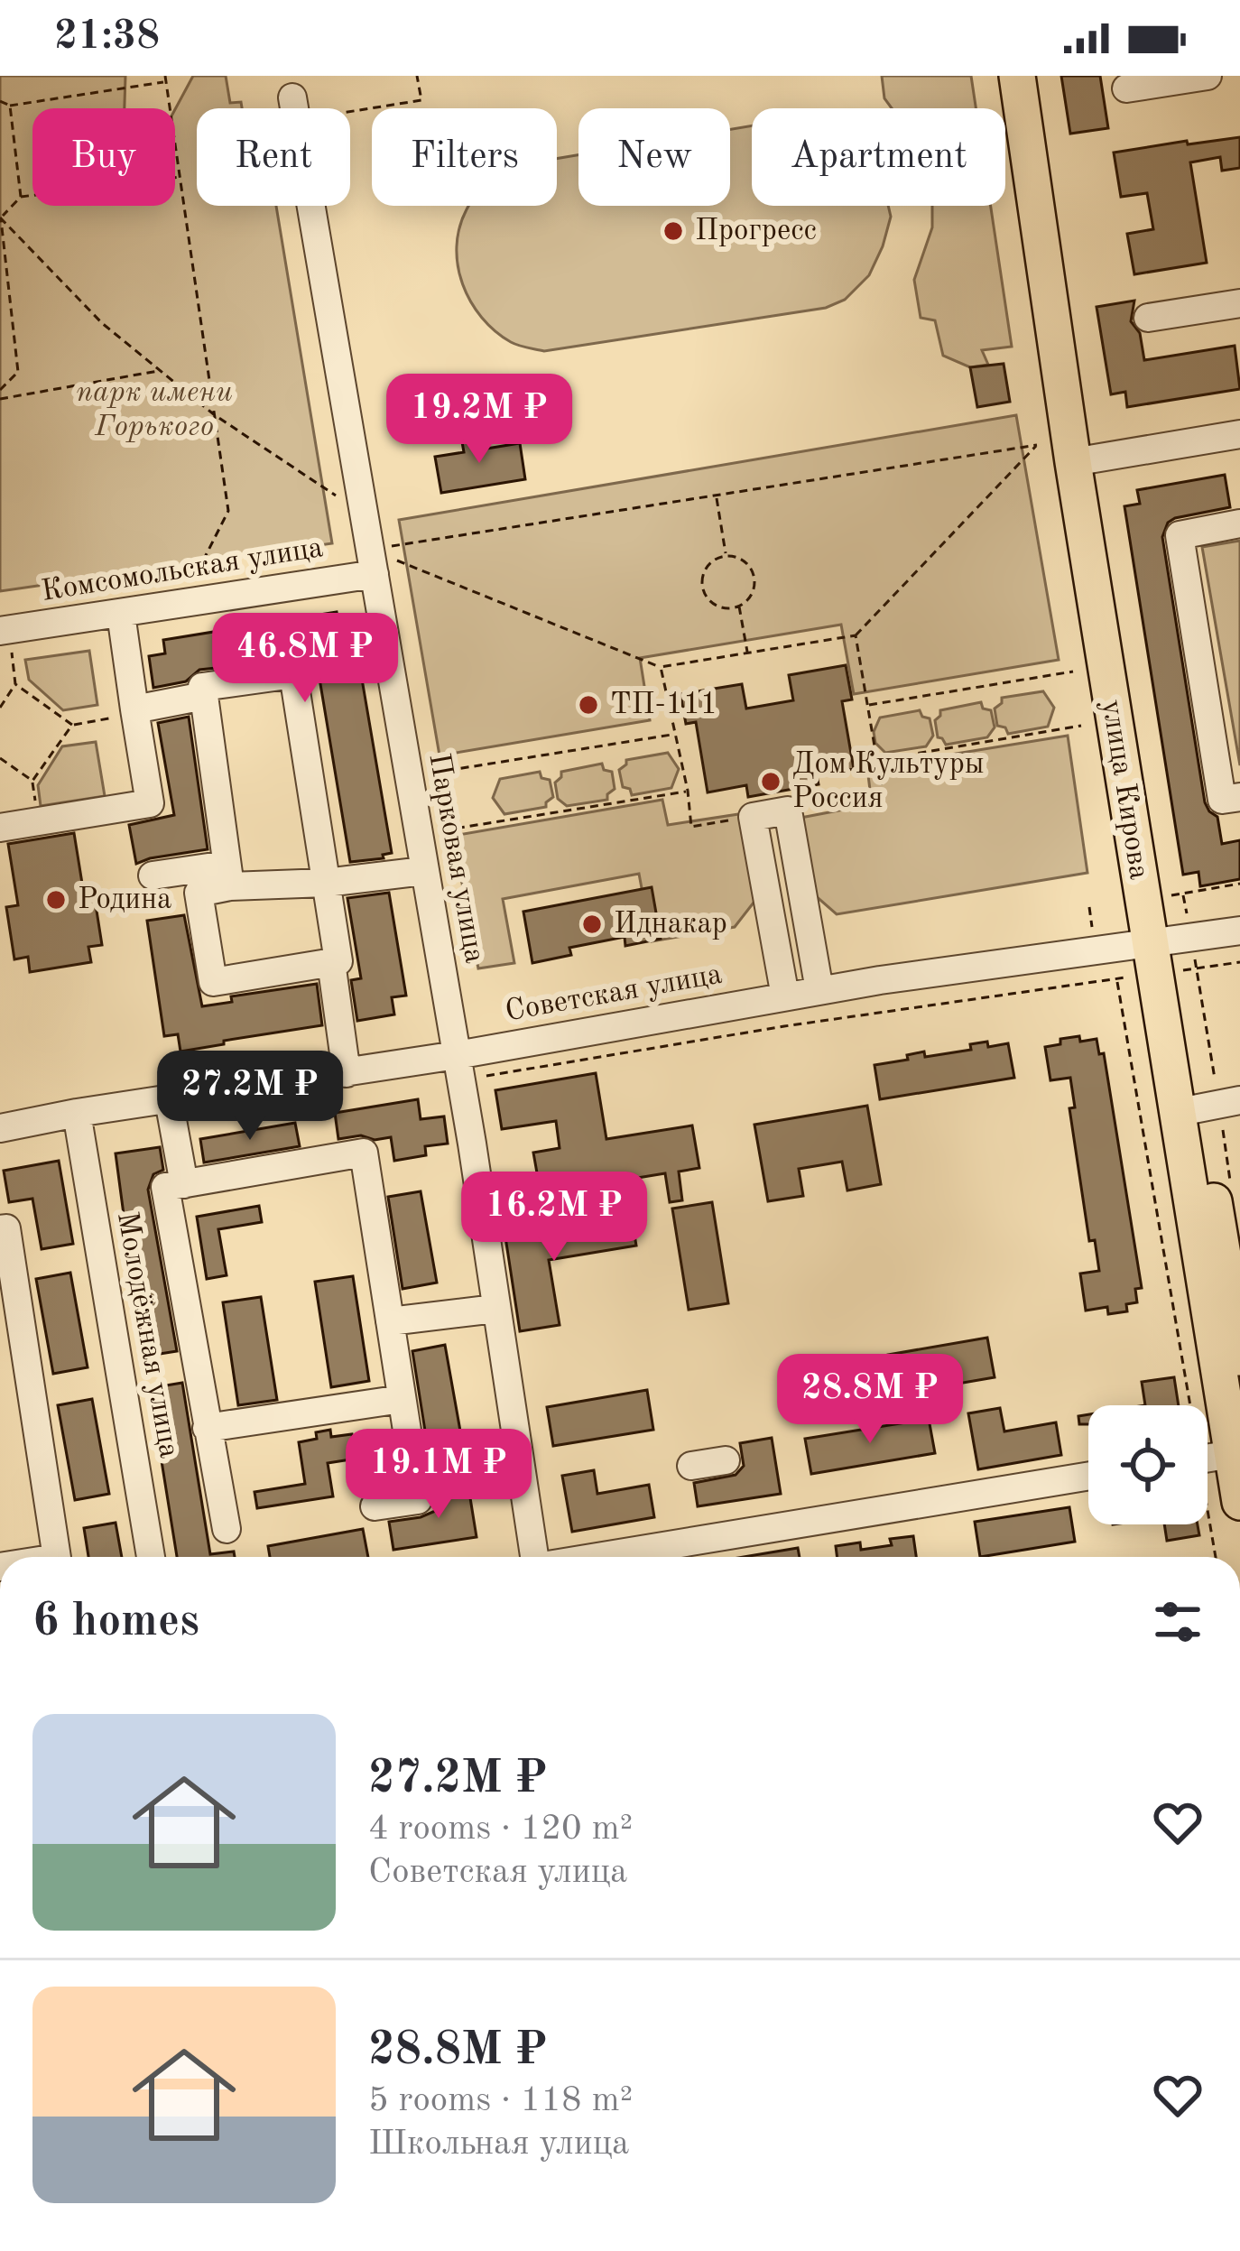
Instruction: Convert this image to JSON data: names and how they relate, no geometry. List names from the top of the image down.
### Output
{
  "streets": {
    "main road": ["улица Кирова"],
    "street": [
      "Комсомольская улица",
      "Парковая улица",
      "Советская улица",
      "Молодёжная улица"
    ]
  },
  "crossings": [
    ["Комсомольская улица", "Парковая улица"],
    ["улица Кирова", "Советская улица"],
    ["Парковая улица", "Советская улица"],
    ["Советская улица", "Молодёжная улица"]
  ],
  "parks": ["парк имени Горького"],
  "places": [
    "Прогресс",
    "ТП-111",
    "Дом Культуры Россия",
    "Родина",
    "Иднакар"
  ],
  "page": {
    "status": "21:38",
    "chip": [
      "Buy",
      "Rent",
      "Filters",
      "New",
      "Apartment"
    ],
    "price": [
      "19.2M ₽",
      "46.8M ₽",
      "27.2M ₽",
      "16.2M ₽",
      "28.8M ₽",
      "19.1M ₽"
    ],
    "heading": "6 homes",
    "list": [
      {
        "name": "27.2M ₽",
        "note": "4 rooms · 120 m² · Советская улица"
      },
      {
        "name": "28.8M ₽",
        "note": "5 rooms · 118 m² · Школьная улица"
      }
    ]
  }
}
